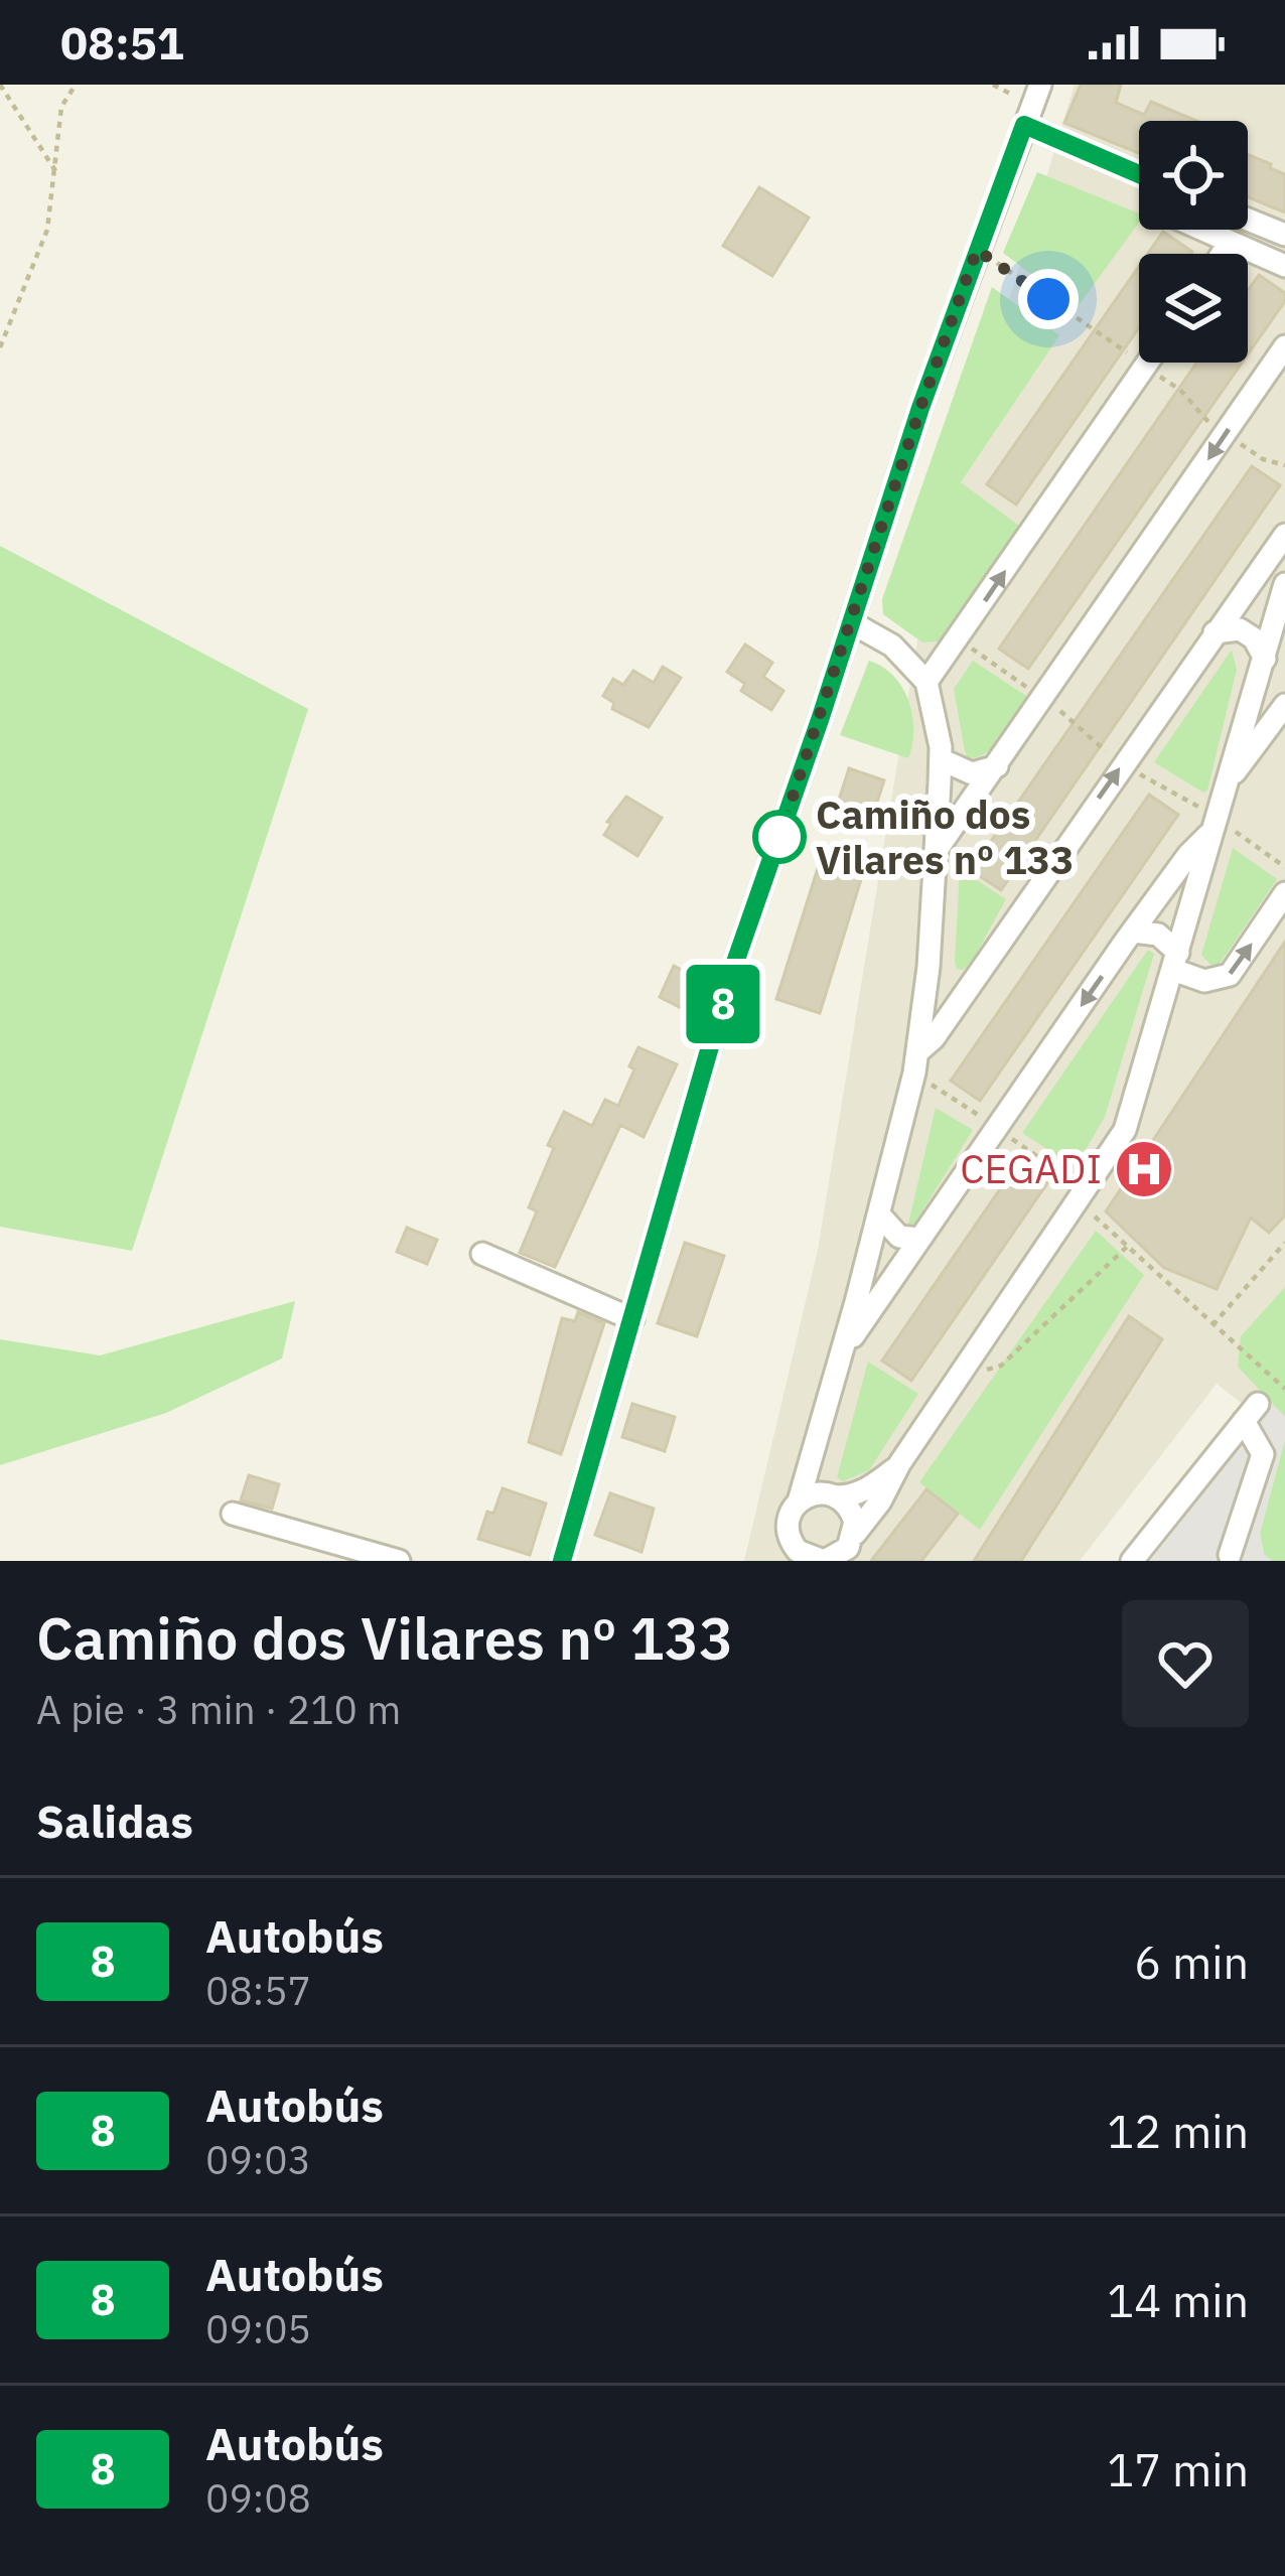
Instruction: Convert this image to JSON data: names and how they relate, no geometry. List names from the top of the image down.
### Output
{
  "places": {
    "other": ["Camiño dos Vilares nº 133"],
    "hospital": ["CEGADI"]
  },
  "lines": ["bus line 8"],
  "page": {
    "status": "08:51",
    "on_map": "8",
    "heading": [
      ["Camiño dos Vilares nº 133", "A pie · 3 min · 210 m"],
      "Salidas"
    ],
    "list": [
      {
        "mark": "8",
        "name": "Autobús",
        "note": "08:57",
        "value": "6 min"
      },
      {
        "mark": "8",
        "name": "Autobús",
        "note": "09:03",
        "value": "12 min"
      },
      {
        "mark": "8",
        "name": "Autobús",
        "note": "09:05",
        "value": "14 min"
      },
      {
        "mark": "8",
        "name": "Autobús",
        "note": "09:08",
        "value": "17 min"
      }
    ]
  }
}
